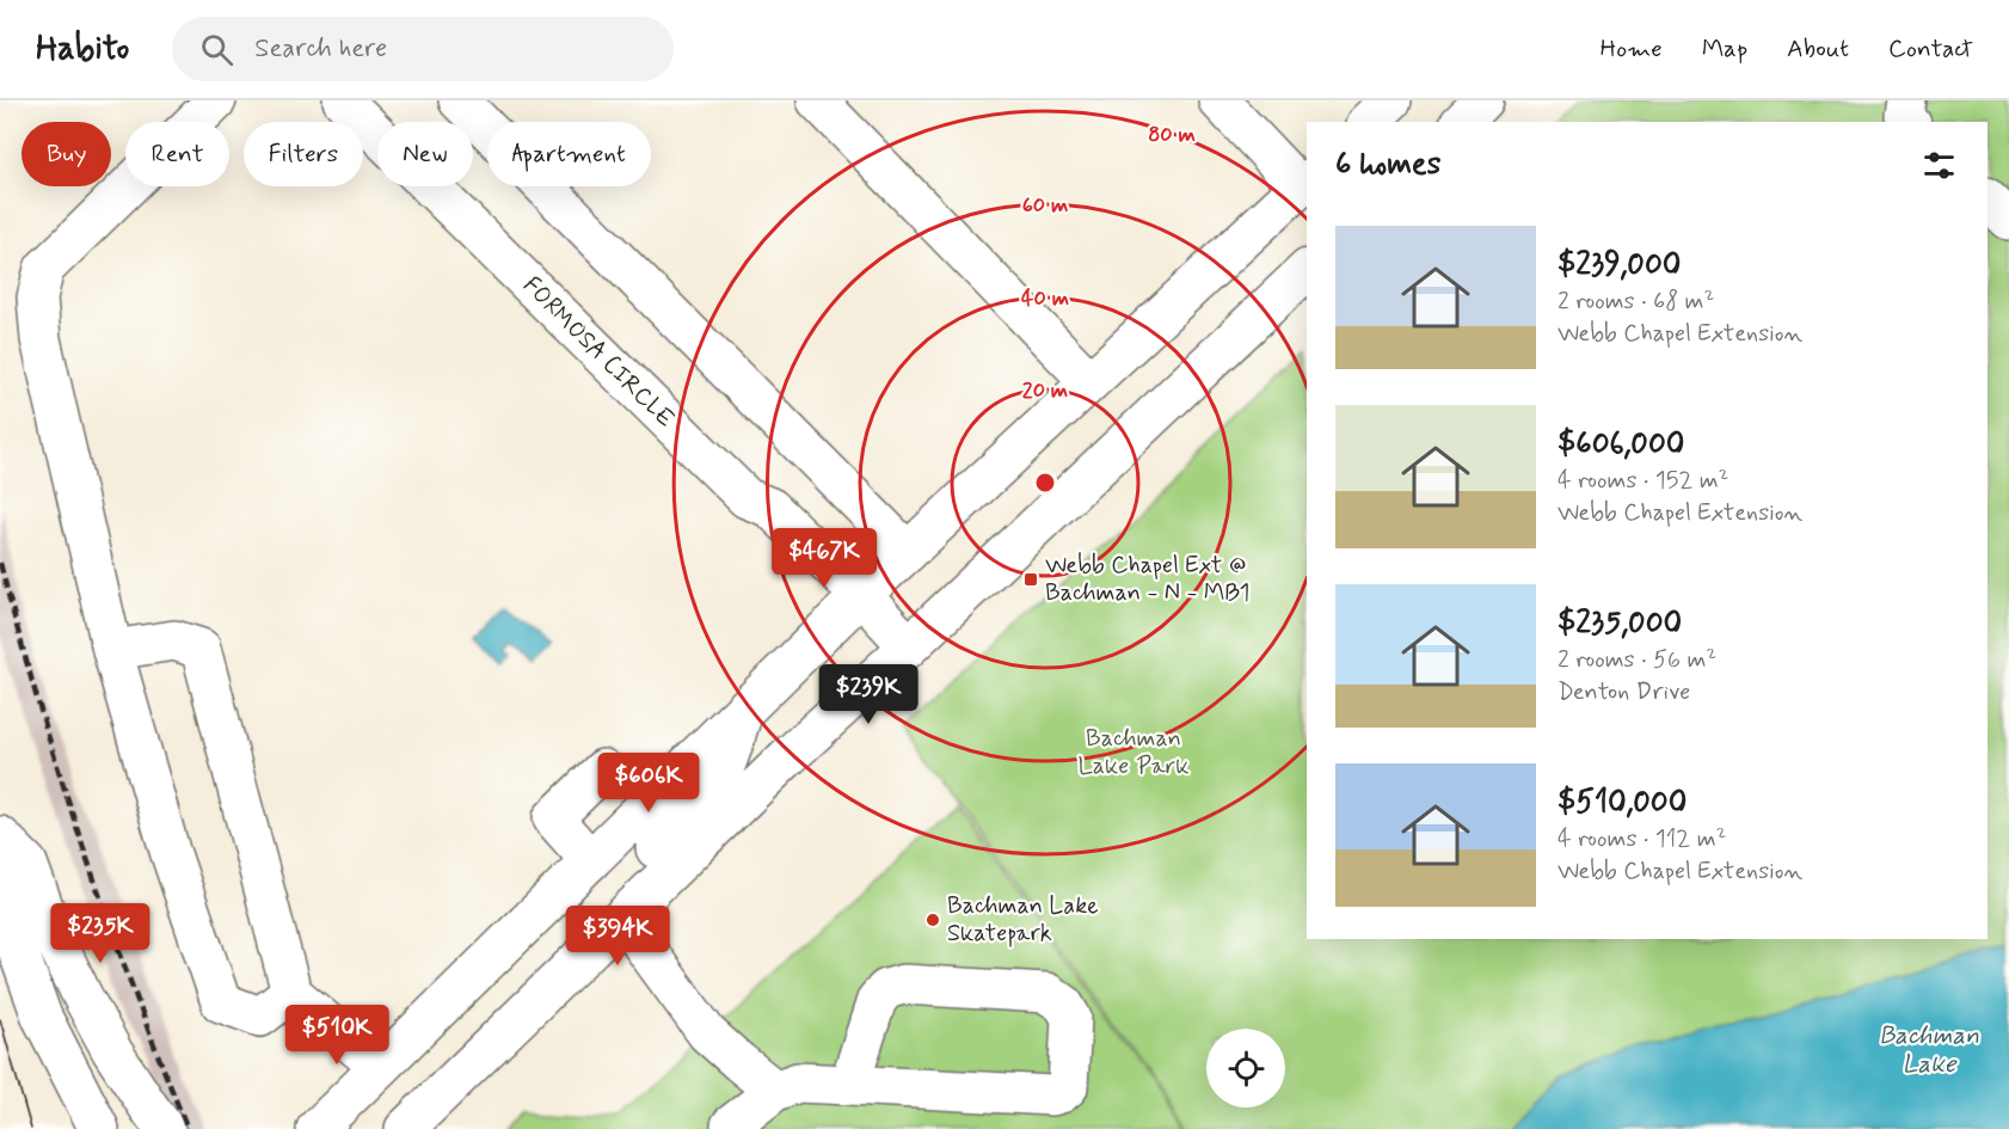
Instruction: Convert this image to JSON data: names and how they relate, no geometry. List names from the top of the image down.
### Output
{
  "streets": {
    "main road": ["FORMOSA CIRCLE"]
  },
  "water": ["Bachman Lake"],
  "parks": ["Bachman Lake Park"],
  "places": {
    "transit": ["Webb Chapel Ext @ Bachman - N - MB1"],
    "other": ["Bachman Lake Skatepark"]
  },
  "page": {
    "header": "Habito",
    "search": "Search here",
    "nav": [
      "Home",
      "Map",
      "About",
      "Contact"
    ],
    "chip": [
      "Buy",
      "Rent",
      "Filters",
      "New",
      "Apartment"
    ],
    "heading": "6 homes",
    "list": [
      {
        "name": "$239,000",
        "note": "2 rooms · 68 m² · Webb Chapel Extension"
      },
      {
        "name": "$606,000",
        "note": "4 rooms · 152 m² · Webb Chapel Extension"
      },
      {
        "name": "$235,000",
        "note": "2 rooms · 56 m² · Denton Drive"
      },
      {
        "name": "$510,000",
        "note": "4 rooms · 112 m² · Webb Chapel Extension"
      }
    ],
    "price": [
      "$467K",
      "$239K",
      "$606K",
      "$235K",
      "$394K",
      "$510K"
    ]
  },
  "rings": [
    "80 m",
    "60 m",
    "40 m",
    "20 m"
  ]
}
